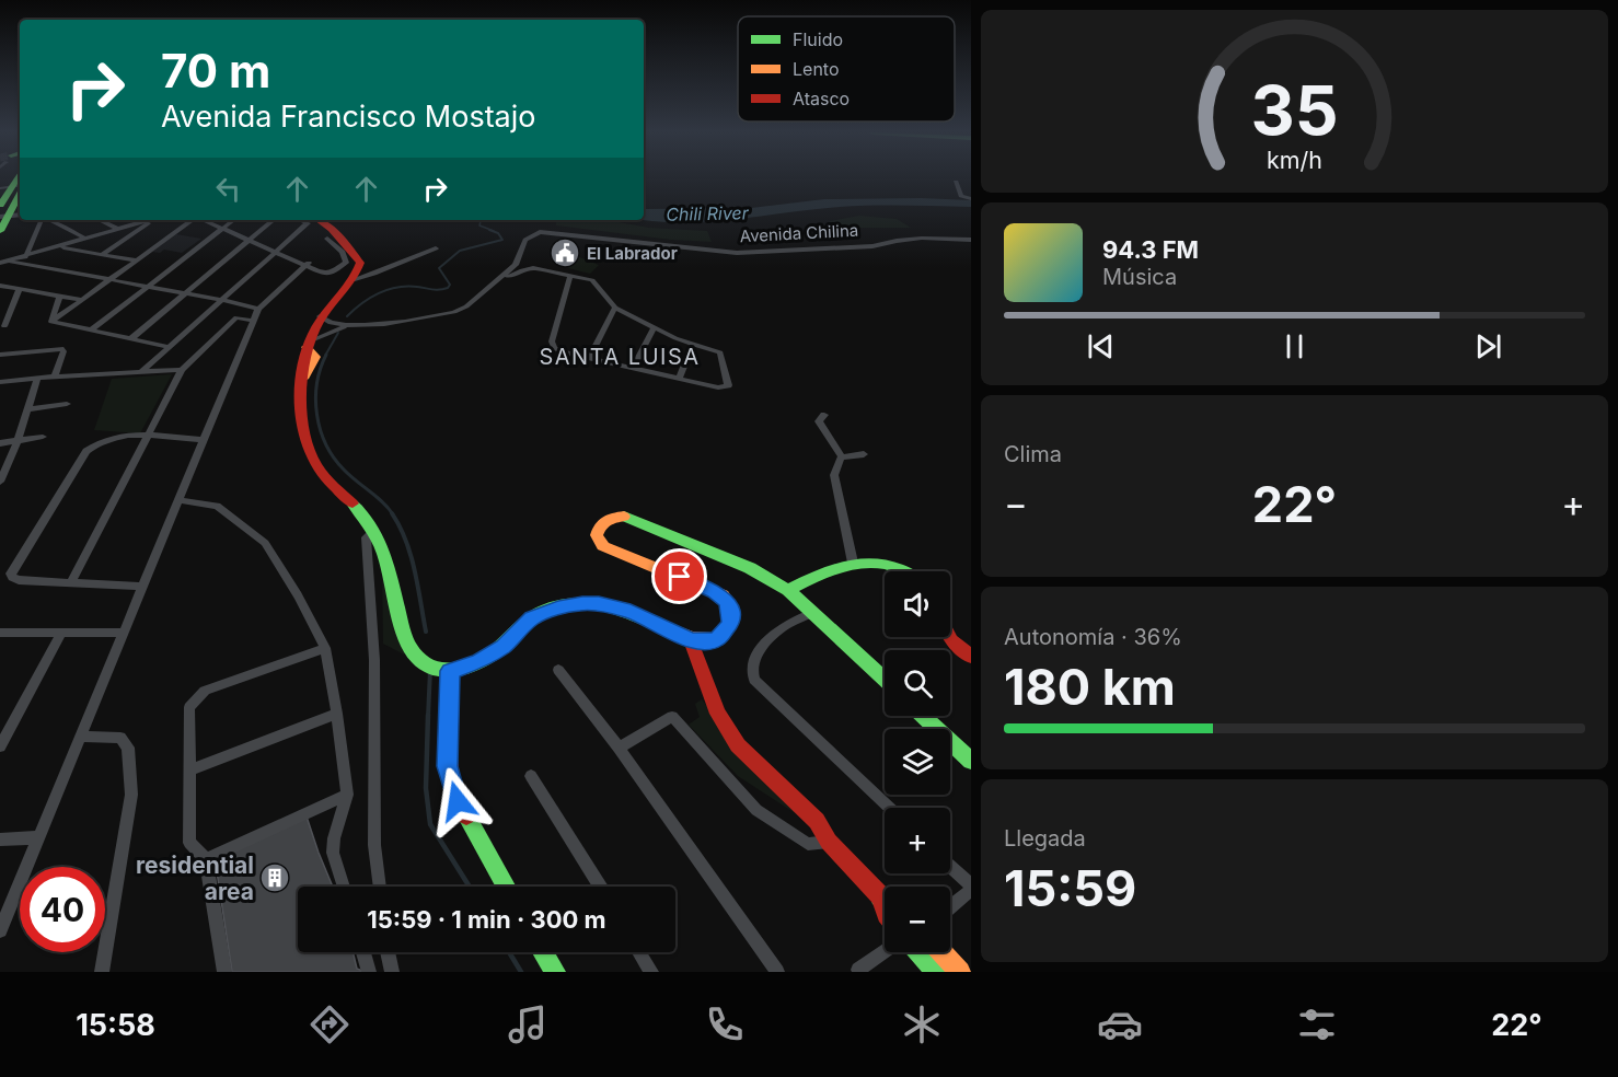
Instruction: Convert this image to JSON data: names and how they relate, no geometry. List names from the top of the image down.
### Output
{
  "streets": {
    "street": ["Avenida Chilina"]
  },
  "districts": ["SANTA LUISA"],
  "water": ["Chili River"],
  "places": {
    "public building": ["El Labrador"],
    "building": ["residential area"]
  },
  "legend": ["Fluido", "Lento", "Atasco"],
  "page": {
    "turn": ["70 m", "Avenida Francisco Mostajo"],
    "song": ["94.3 FM", "Música"],
    "tile": [
      "Clima",
      ["Autonomía · 36%", "180 km"],
      ["Llegada", "15:59"]
    ],
    "heat": ["−", "22°", "+"],
    "map_buttons": ["+", "−"],
    "limit": "40",
    "trip": "15:59 · 1 min · 300 m",
    "tabs": ["15:58", "22°"],
    "gauge": ["35", "km/h"]
  }
}
